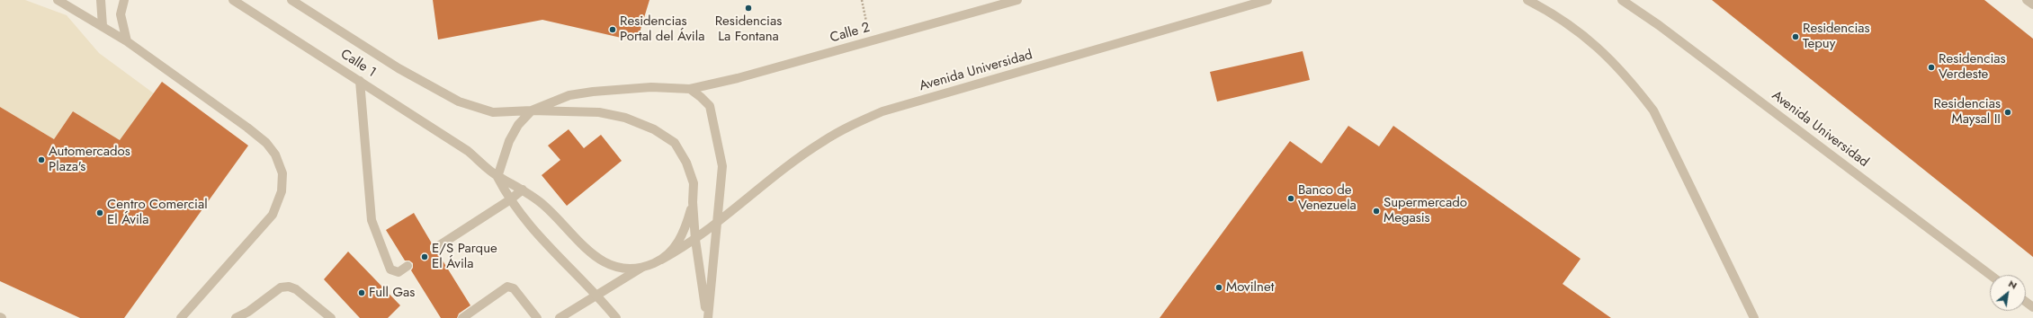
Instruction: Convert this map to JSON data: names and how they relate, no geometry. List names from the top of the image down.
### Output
{
  "streets": {
    "street": ["Calle 2", "Calle 1", "Avenida Universidad"]
  },
  "crossings": [
    ["Calle 2", "Calle 1"]
  ],
  "places": [
    "Residencias La Fontana",
    "Residencias Portal del Ávila",
    "Residencias Tepuy",
    "Residencias Verdeste",
    "Residencias Maysal II",
    "Automercados Plaza's",
    "Banco de Venezuela",
    "Supermercado Megasis",
    "Centro Comercial El Ávila",
    "E/S Parque El Ávila",
    "Movilnet",
    "Full Gas"
  ],
  "north": "top right"
}
